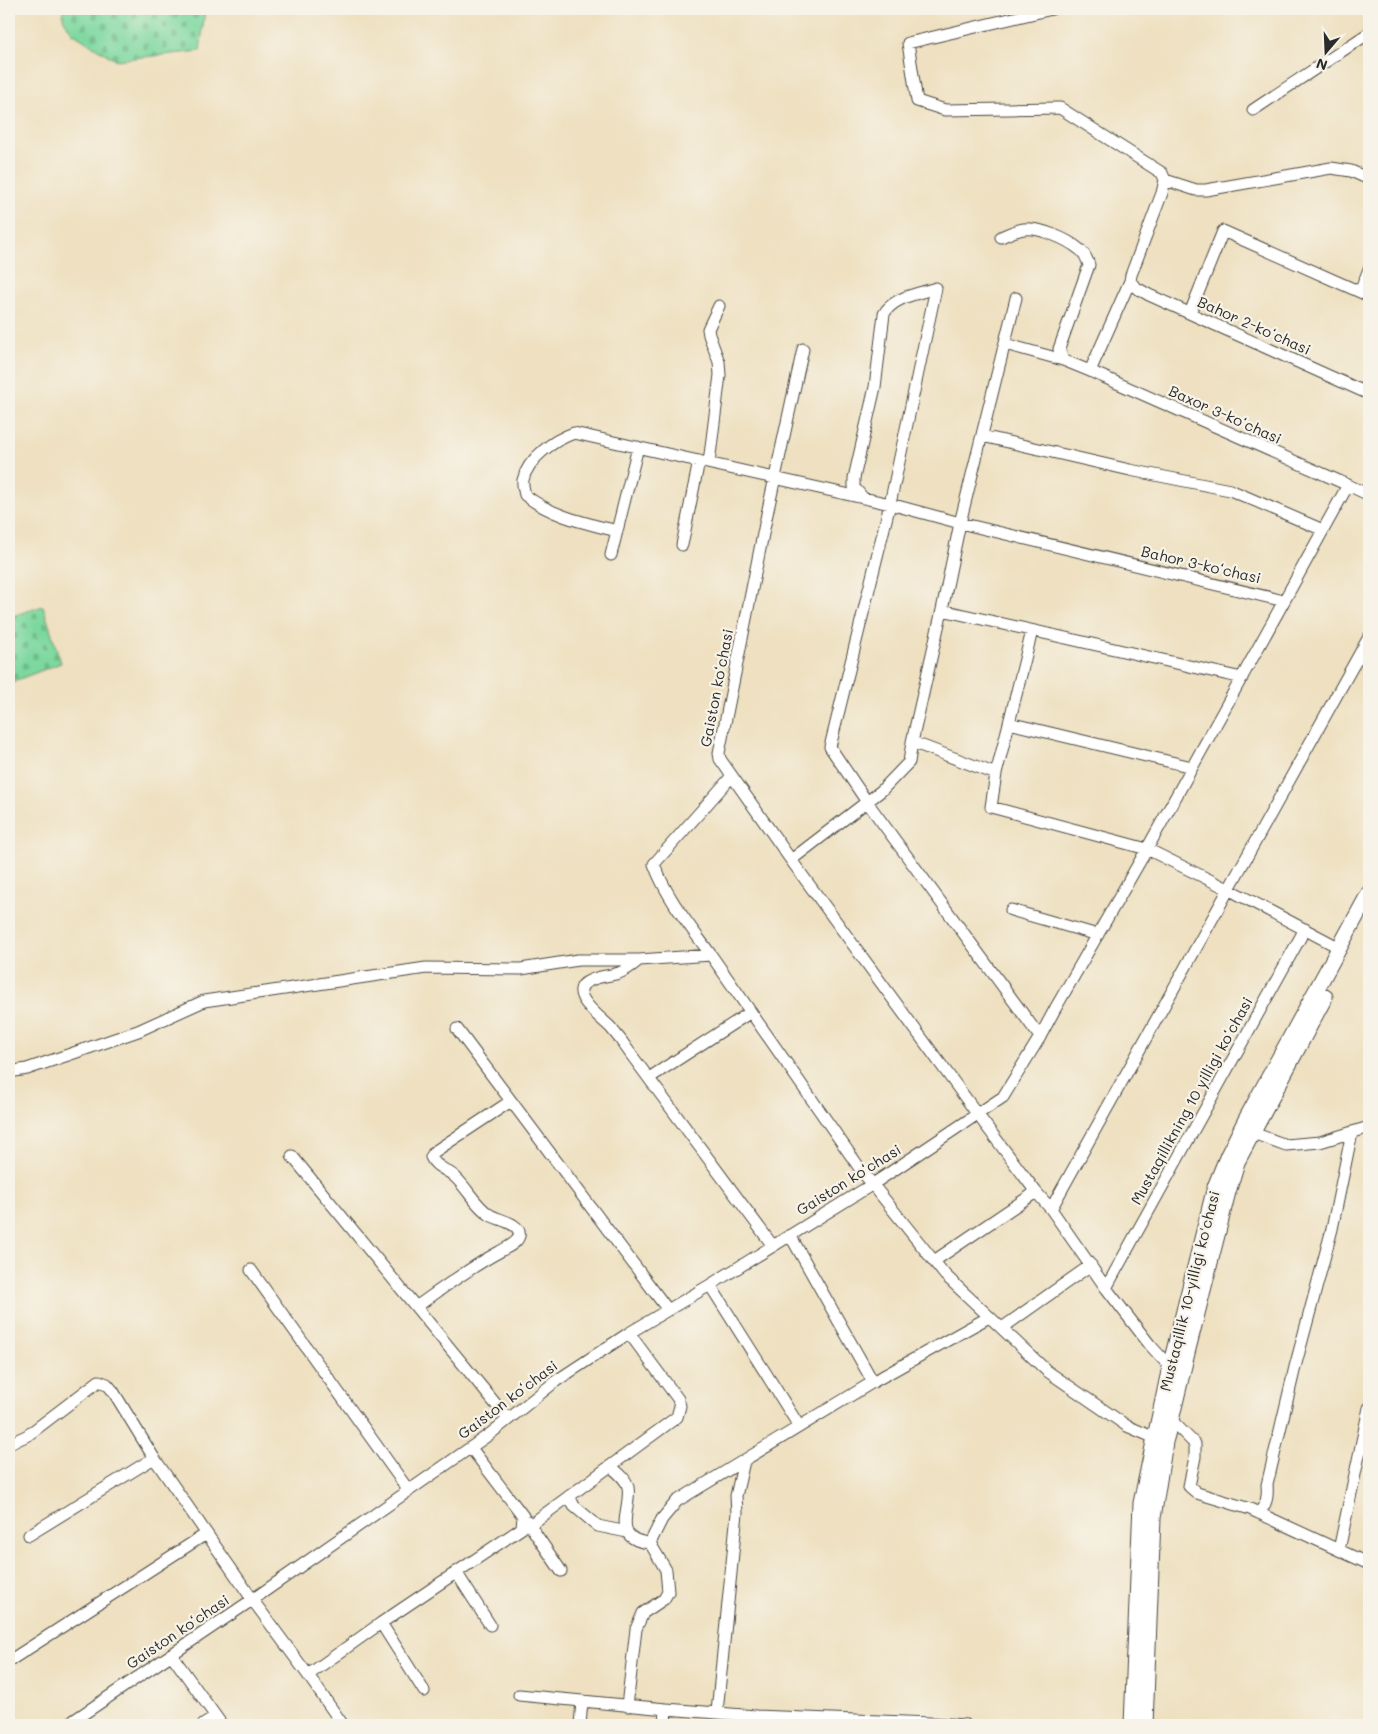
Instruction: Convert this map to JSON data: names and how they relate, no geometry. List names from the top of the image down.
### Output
{
  "streets": {
    "main road": ["Mustaqillik 10-yilligi ko'chasi"],
    "street": [
      "Bahor 2-koʻchasi",
      "Baxor 3-koʻchasi",
      "Bahor 3-koʻchasi",
      "Gaiston koʻchasi",
      "Mustaqillikning 10 yilligi koʻchasi"
    ]
  },
  "crossings": [
    ["Bahor 3-koʻchasi", "Gaiston koʻchasi"],
    ["Gaiston koʻchasi", "Mustaqillikning 10 yilligi koʻchasi"],
    ["Gaiston koʻchasi", "Mustaqillik 10-yilligi ko'chasi"]
  ],
  "north": "bottom"
}
